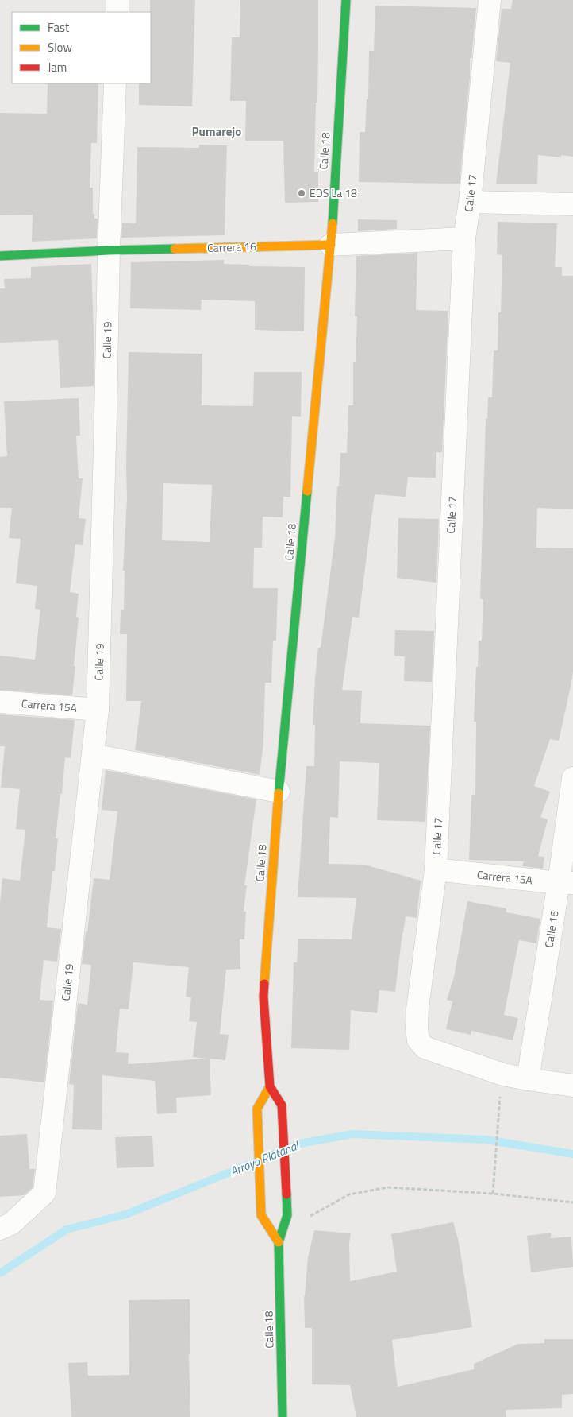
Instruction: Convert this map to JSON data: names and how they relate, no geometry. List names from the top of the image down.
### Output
{
  "streets": {
    "main road": ["Calle 18", "Carrera 16"],
    "street": [
      "Calle 17",
      "Calle 19",
      "Carrera 15A",
      "Calle 16"
    ]
  },
  "crossings": [
    ["Calle 18", "Carrera 16"],
    ["Calle 17", "Carrera 16"],
    ["Calle 17", "Carrera 15A"],
    ["Calle 17", "Calle 16"],
    ["Carrera 16", "Calle 19"],
    ["Calle 19", "Carrera 15A"],
    ["Carrera 15A", "Calle 16"]
  ],
  "districts": ["Pumarejo"],
  "water": ["Arroyo Platanal"],
  "places": ["EDS La 18"],
  "legend": ["Fast", "Slow", "Jam"]
}
